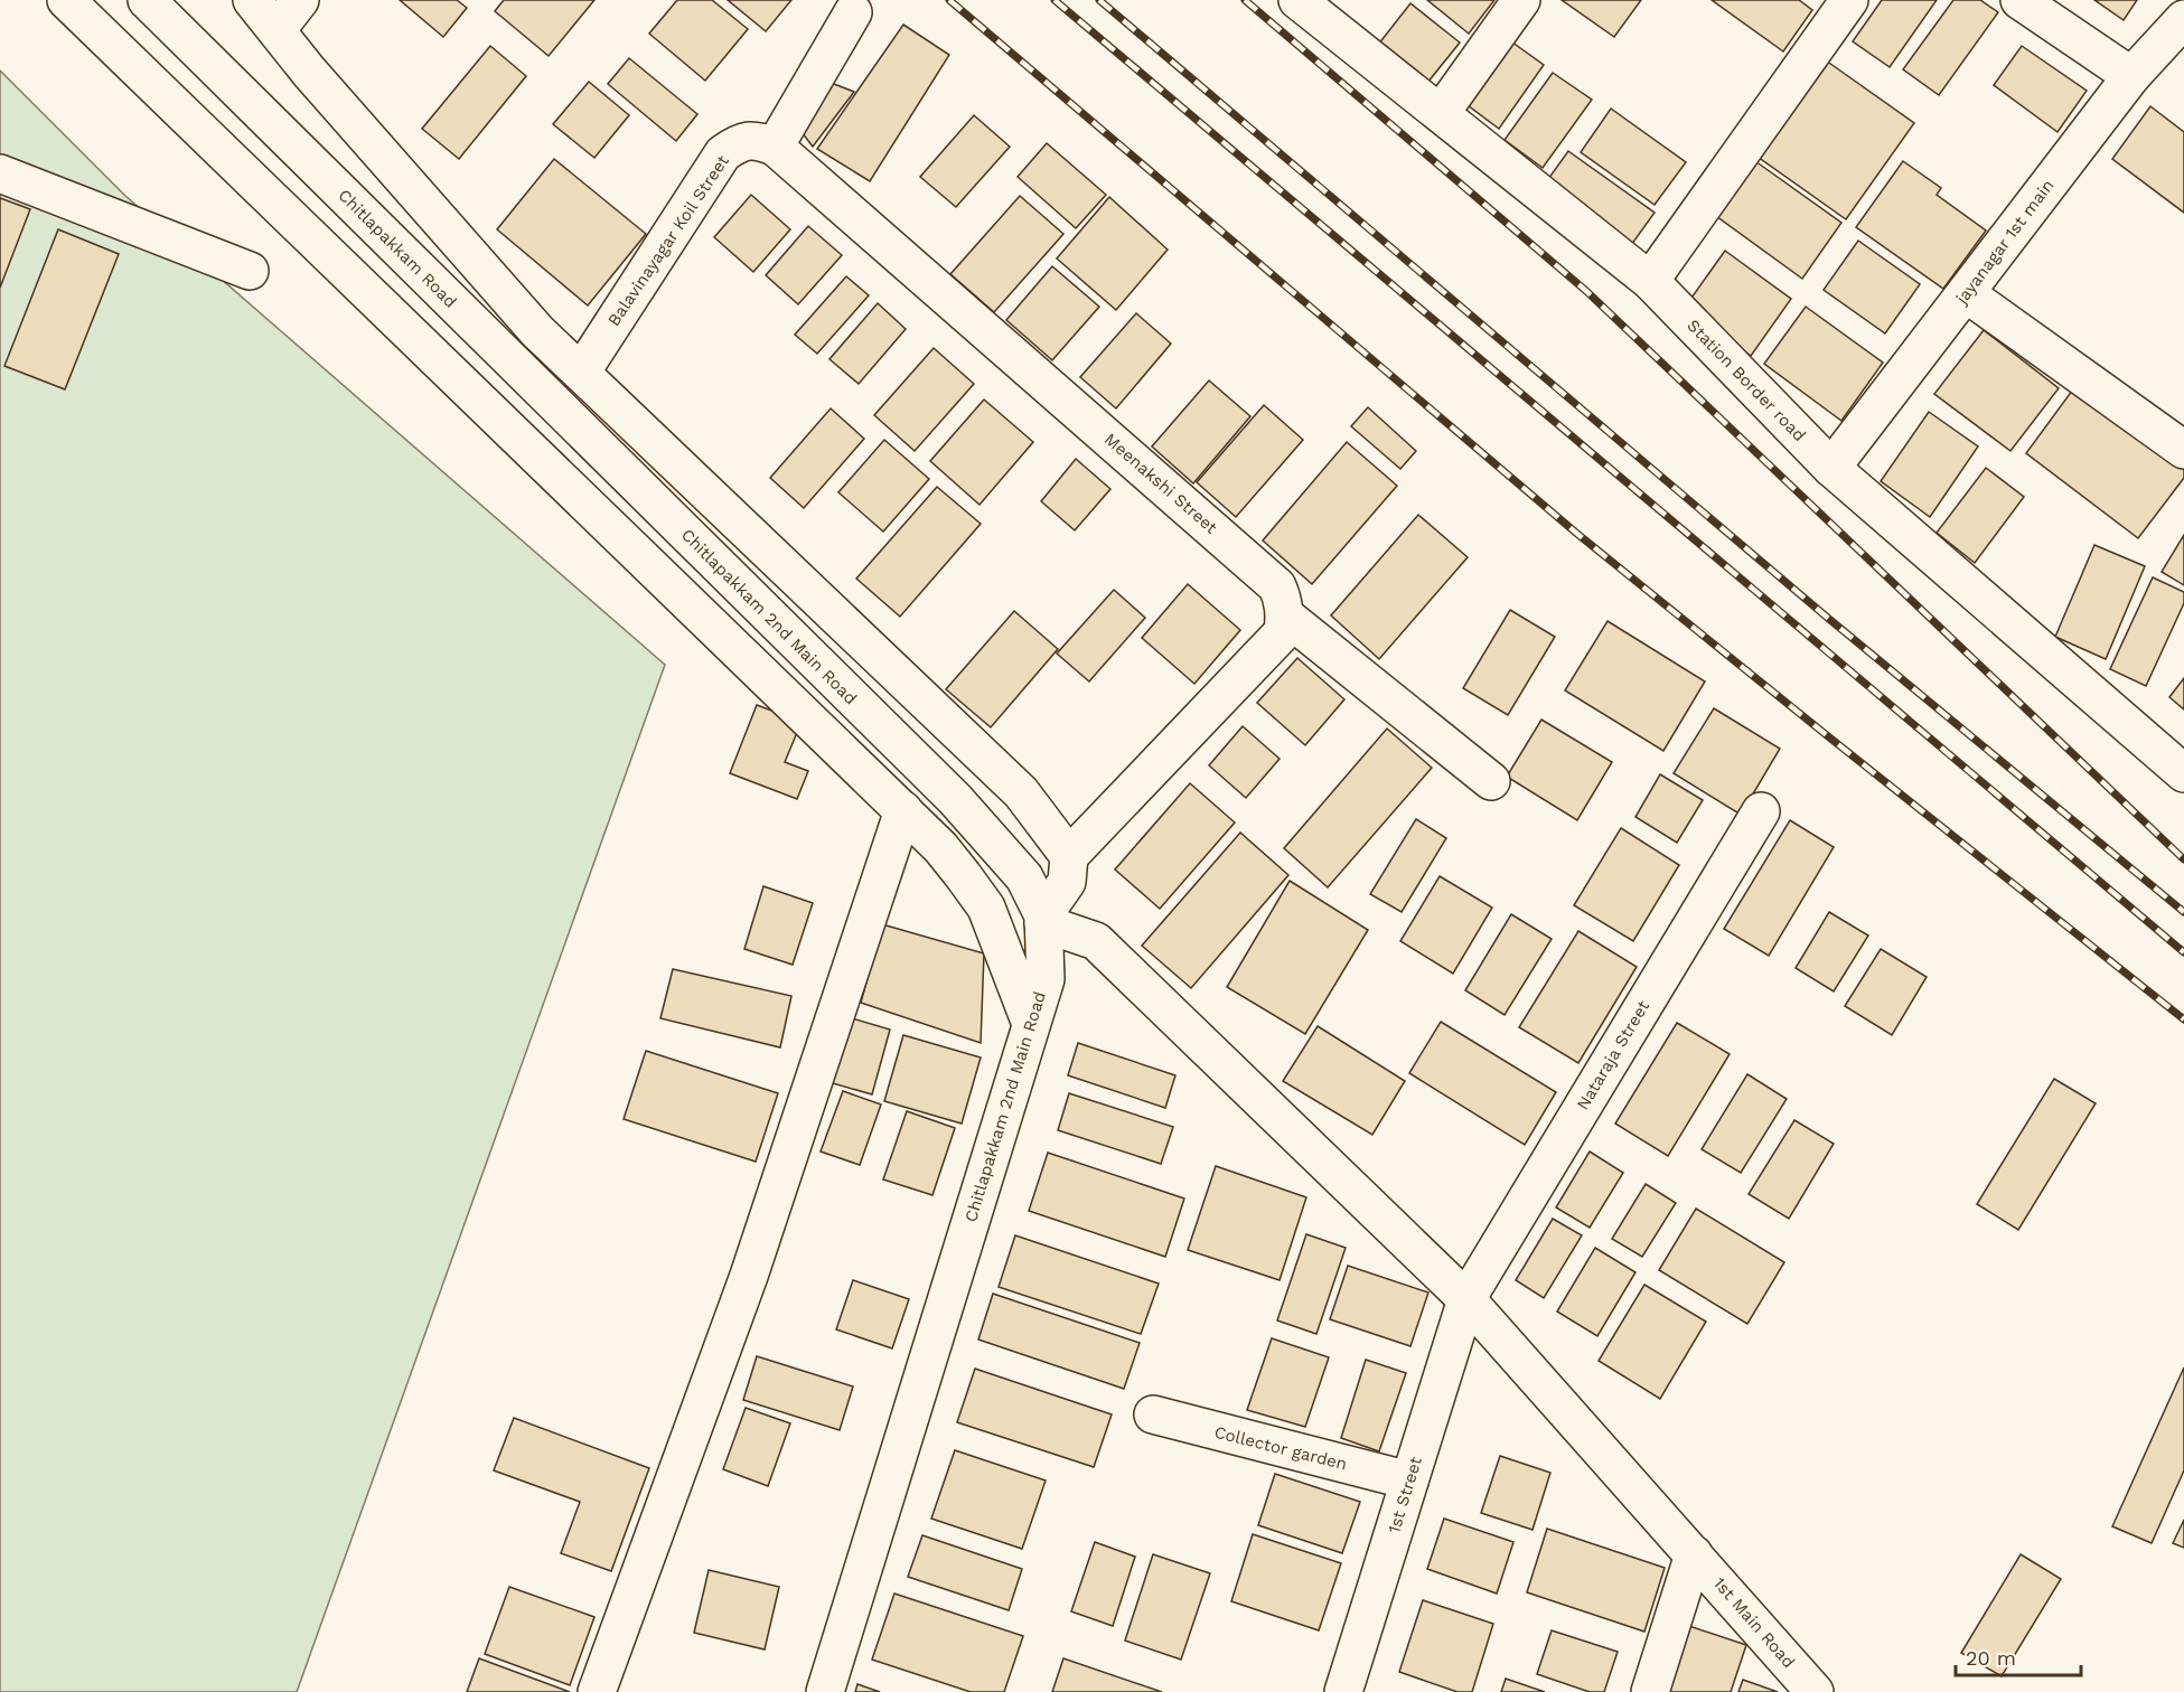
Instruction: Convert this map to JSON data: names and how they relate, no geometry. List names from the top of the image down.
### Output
{
  "streets": {
    "street": [
      "Balavinayagar Koil Street",
      "jayanagar 1st main",
      "Chitlapakkam Road",
      "Station Border road",
      "Meenakshi Street",
      "Chitlapakkam 2nd Main Road",
      "Nataraja Street",
      "Collector garden",
      "1st Street",
      "1st Main Road"
    ]
  },
  "crossings": [
    ["Balavinayagar Koil Street", "Meenakshi Street"],
    ["jayanagar 1st main", "Station Border road"],
    ["Chitlapakkam Road", "Chitlapakkam 2nd Main Road"],
    ["Chitlapakkam 2nd Main Road", "1st Main Road"],
    ["Nataraja Street", "1st Street"],
    ["Nataraja Street", "1st Main Road"],
    ["Collector garden", "1st Street"],
    ["1st Street", "1st Main Road"]
  ],
  "scale_bar": "20 m"
}
